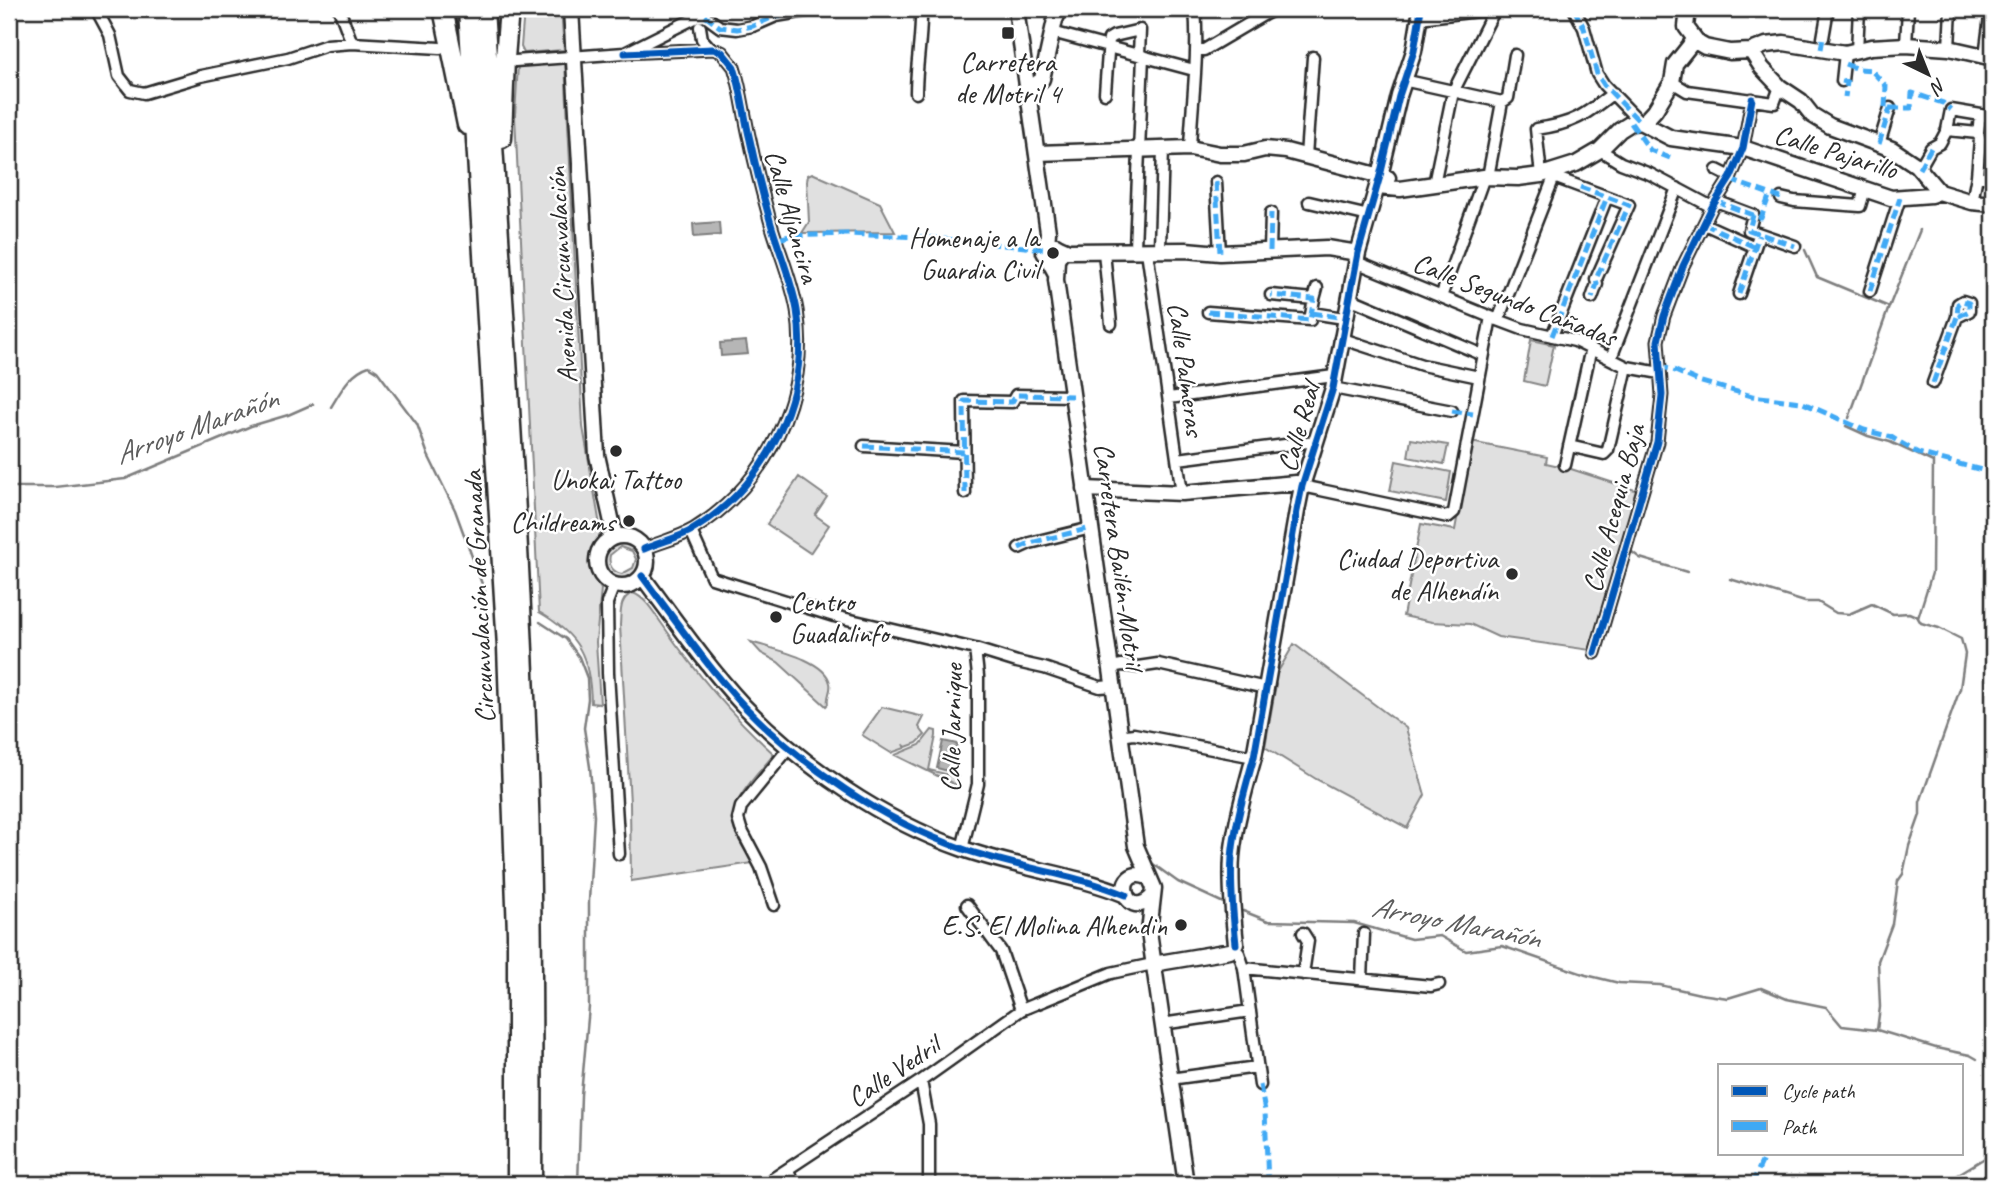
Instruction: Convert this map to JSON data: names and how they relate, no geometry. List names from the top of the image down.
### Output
{
  "streets": {
    "highway": ["Circunvalación de Granada"],
    "street": [
      "Calle Pajarillo",
      "Calle Aljancira",
      "Avenida Circunvalación",
      "Calle Segundo Cañadas",
      "Calle Palmeras",
      "Calle Real",
      "Calle Acequia Baja",
      "Carretera Bailén-Motril",
      "Calle Jarnique",
      "Calle Vedril"
    ]
  },
  "crossings": [
    ["Calle Pajarillo", "Calle Acequia Baja"],
    ["Calle Aljancira", "Avenida Circunvalación"],
    ["Calle Segundo Cañadas", "Calle Real"],
    ["Calle Segundo Cañadas", "Calle Acequia Baja"]
  ],
  "water": ["Arroyo Marañón"],
  "places": {
    "transit": ["Carretera de Motril 4"],
    "other": [
      "Homenaje a la Guardia Civil",
      "Unokai Tattoo",
      "Childreams",
      "Ciudad Deportiva de Alhendín",
      "Centro Guadalinfo",
      "E.S. El Molina Alhendin"
    ]
  },
  "legend": ["Cycle path", "Path"],
  "north": "bottom right"
}
